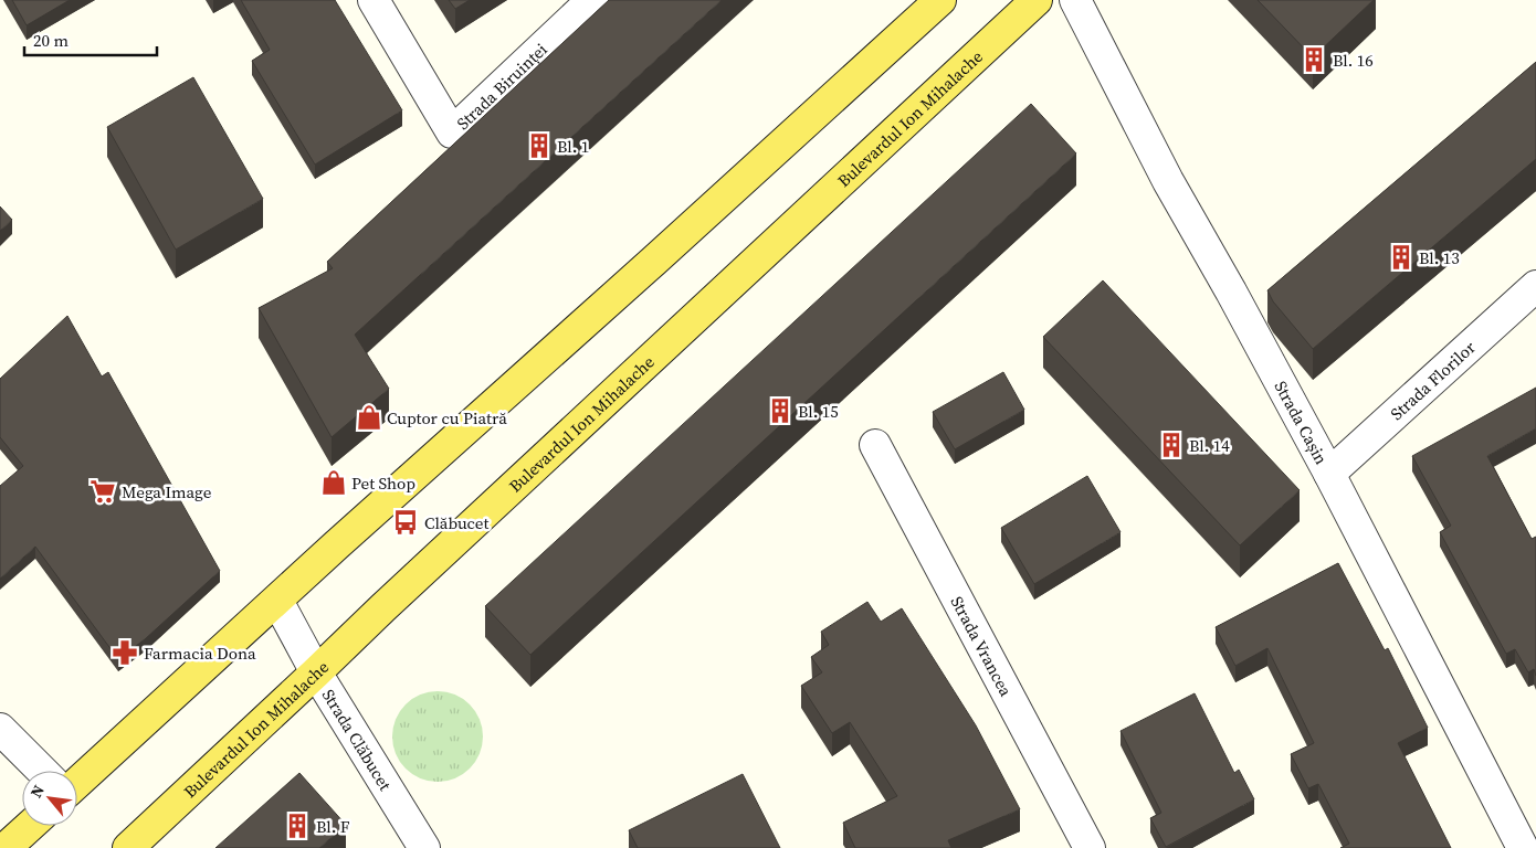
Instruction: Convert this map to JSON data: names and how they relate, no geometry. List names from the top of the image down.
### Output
{
  "streets": {
    "main road": ["Bulevardul Ion Mihalache"],
    "street": [
      "Strada Biruinței",
      "Strada Florilor",
      "Strada Cașin",
      "Strada Vrancea",
      "Strada Clăbucet"
    ]
  },
  "crossings": [
    ["Bulevardul Ion Mihalache", "Strada Clăbucet"],
    ["Strada Florilor", "Strada Cașin"]
  ],
  "places": {
    "building": [
      "Bl. 16",
      "Bl. 1",
      "Bl. 13",
      "Bl. 15",
      "Bl. 14",
      "Bl. F"
    ],
    "shop": ["Cuptor cu Piatră", "Pet Shop"],
    "supermarket": ["Mega Image"],
    "bus stop": ["Clăbucet"],
    "pharmacy": ["Farmacia Dona"]
  },
  "scale_bar": "20 m",
  "north": "top left"
}
